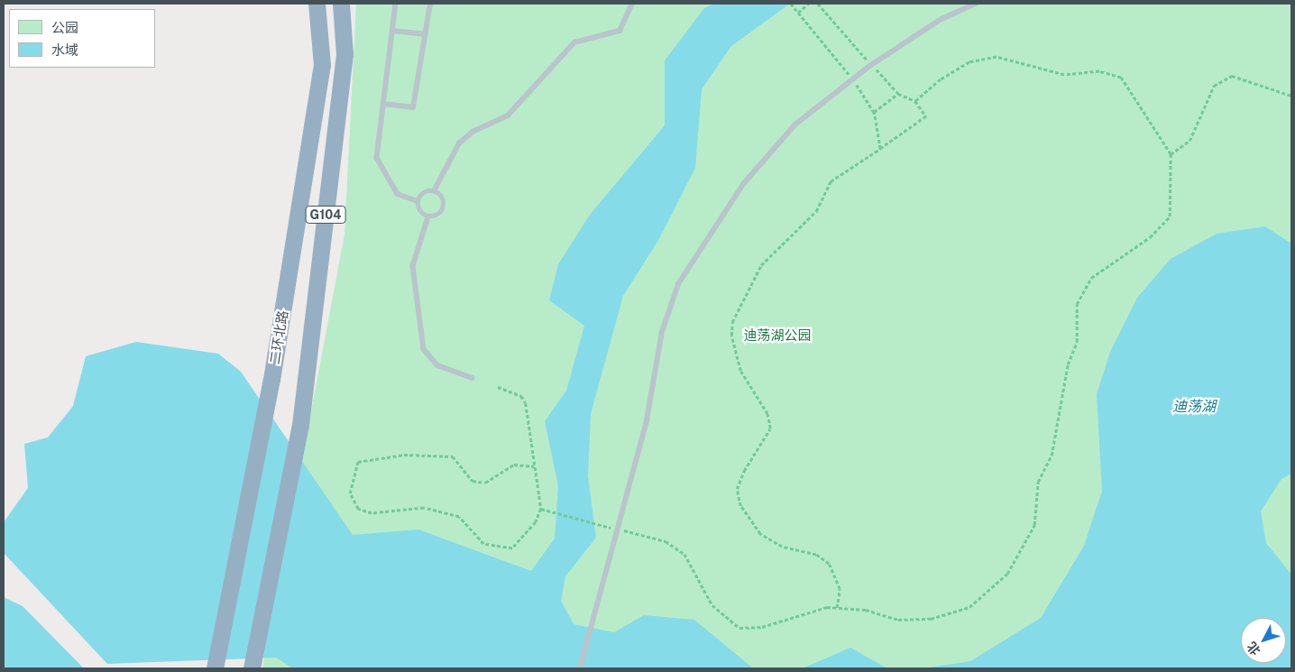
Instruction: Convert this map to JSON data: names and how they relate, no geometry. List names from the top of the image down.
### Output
{
  "streets": {
    "highway": ["G104", "二环北路"]
  },
  "water": ["迪荡湖"],
  "parks": ["迪荡湖公园"],
  "legend": ["公园", "水域"],
  "north": "bottom left"
}
